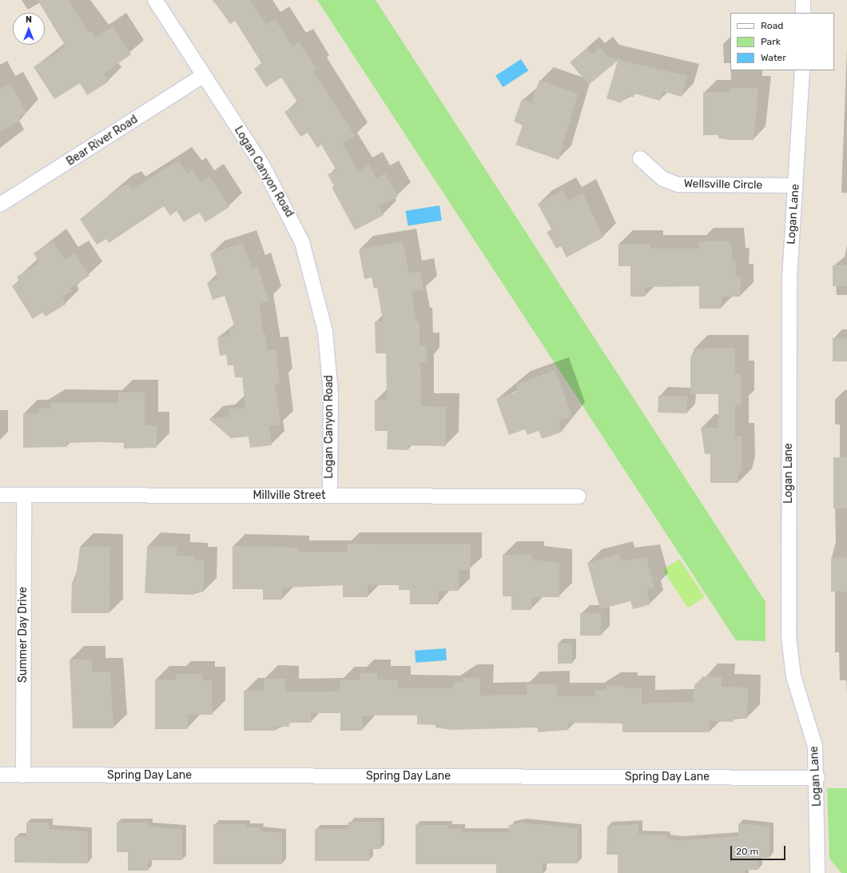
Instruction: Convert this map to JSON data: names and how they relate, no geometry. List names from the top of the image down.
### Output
{
  "streets": {
    "street": [
      "Bear River Road",
      "Logan Canyon Road",
      "Wellsville Circle",
      "Logan Lane",
      "Millville Street",
      "Summer Day Drive",
      "Spring Day Lane"
    ]
  },
  "crossings": [
    ["Bear River Road", "Logan Canyon Road"],
    ["Logan Canyon Road", "Millville Street"],
    ["Wellsville Circle", "Logan Lane"],
    ["Logan Lane", "Spring Day Lane"],
    ["Millville Street", "Summer Day Drive"],
    ["Summer Day Drive", "Spring Day Lane"]
  ],
  "legend": ["Road", "Park", "Water"],
  "scale_bar": "20 m",
  "north": "top"
}
